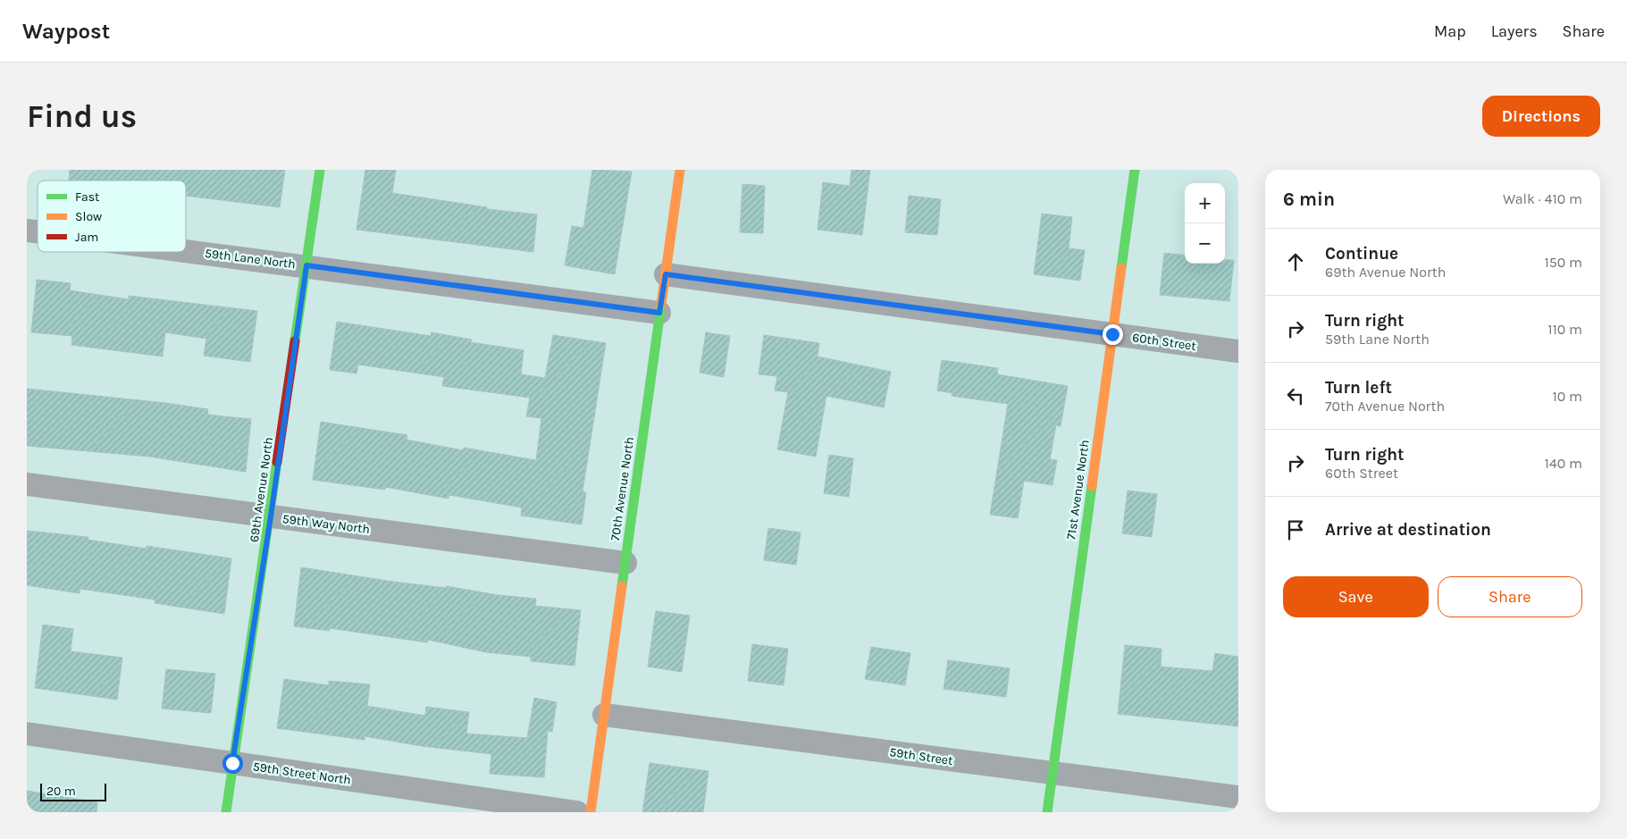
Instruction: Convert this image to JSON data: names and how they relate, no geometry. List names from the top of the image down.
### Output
{
  "streets": {
    "street": [
      "59th Lane North",
      "60th Street",
      "70th Avenue North",
      "69th Avenue North",
      "71st Avenue North",
      "59th Way North",
      "59th Street",
      "59th Street North"
    ]
  },
  "crossings": [
    ["59th Lane North", "70th Avenue North"],
    ["59th Lane North", "69th Avenue North"],
    ["60th Street", "70th Avenue North"],
    ["60th Street", "71st Avenue North"],
    ["70th Avenue North", "59th Way North"],
    ["70th Avenue North", "59th Street"],
    ["69th Avenue North", "59th Way North"],
    ["69th Avenue North", "59th Street North"],
    ["71st Avenue North", "59th Street"]
  ],
  "legend": ["Fast", "Slow", "Jam"],
  "scale_bar": "20 m",
  "page": {
    "header": "Waypost",
    "nav": ["Map", "Layers", "Share"],
    "buttons": [
      "Directions",
      ["Save", "Share"]
    ],
    "title": "Find us",
    "heading": ["6 min", "Walk · 410 m"],
    "map_buttons": ["+", "−"],
    "list": [
      ["Continue", "69th Avenue North", "150 m"],
      ["Turn right", "59th Lane North", "110 m"],
      ["Turn left", "70th Avenue North", "10 m"],
      ["Turn right", "60th Street", "140 m"],
      "Arrive at destination"
    ],
    "scale": "20 m"
  }
}
